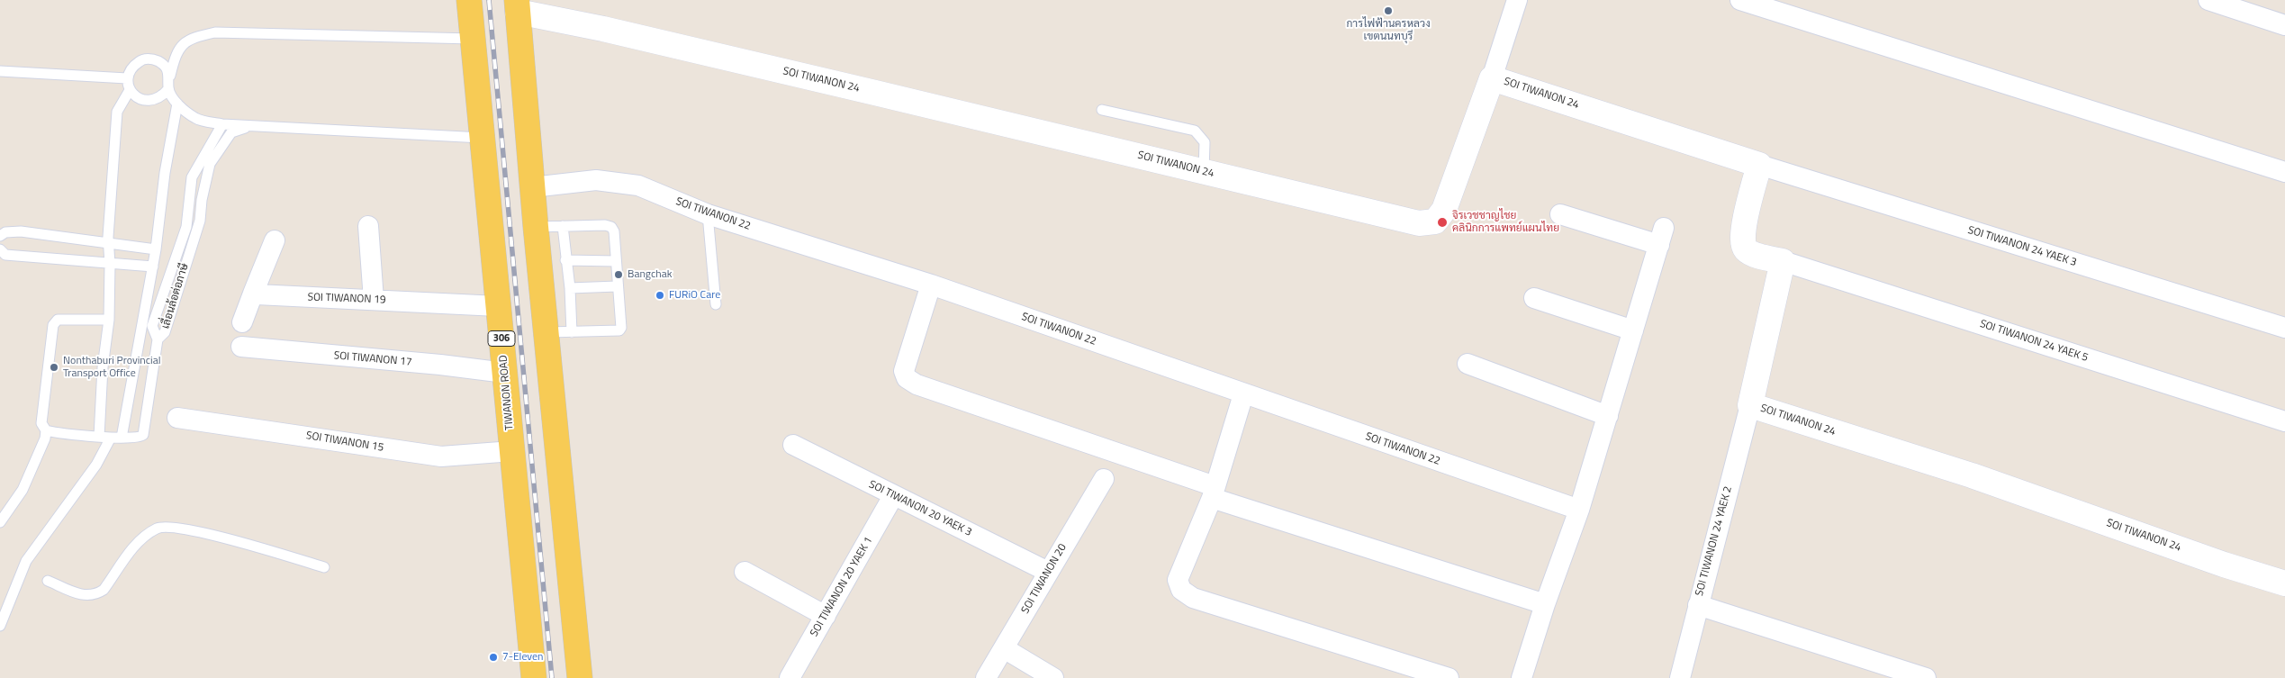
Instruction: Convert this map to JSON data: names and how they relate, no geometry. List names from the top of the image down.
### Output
{
  "streets": {
    "main road": ["306", "TIWANON ROAD"],
    "street": [
      "SOI TIWANON 24",
      "SOI TIWANON 22",
      "SOI TIWANON 24 YAEK 3",
      "SOI TIWANON 19",
      "SOI TIWANON 24 YAEK 5",
      "SOI TIWANON 17",
      "SOI TIWANON 15",
      "SOI TIWANON 20 YAEK 3",
      "SOI TIWANON 24 YAEK 2",
      "SOI TIWANON 20",
      "SOI TIWANON 20 YAEK 1"
    ],
    "lane": ["เลื่อนล้อต่อภาษี"]
  },
  "crossings": [
    ["SOI TIWANON 24", "SOI TIWANON 24 YAEK 3"],
    ["SOI TIWANON 24", "SOI TIWANON 24 YAEK 5"],
    ["SOI TIWANON 24", "SOI TIWANON 24 YAEK 2"],
    ["SOI TIWANON 19", "TIWANON ROAD"],
    ["SOI TIWANON 17", "TIWANON ROAD"],
    ["TIWANON ROAD", "SOI TIWANON 15"],
    ["SOI TIWANON 20 YAEK 3", "SOI TIWANON 20"],
    ["SOI TIWANON 20 YAEK 3", "SOI TIWANON 20 YAEK 1"]
  ],
  "places": [
    "การไฟฟ้านครหลวง เขตนนทบุรี",
    "จิรเวชชาญไชย คลินิกการแพทย์แผนไทย",
    "Bangchak",
    "FURiO Care",
    "Nonthaburi Provincial Transport Office",
    "7-Eleven"
  ]
}
